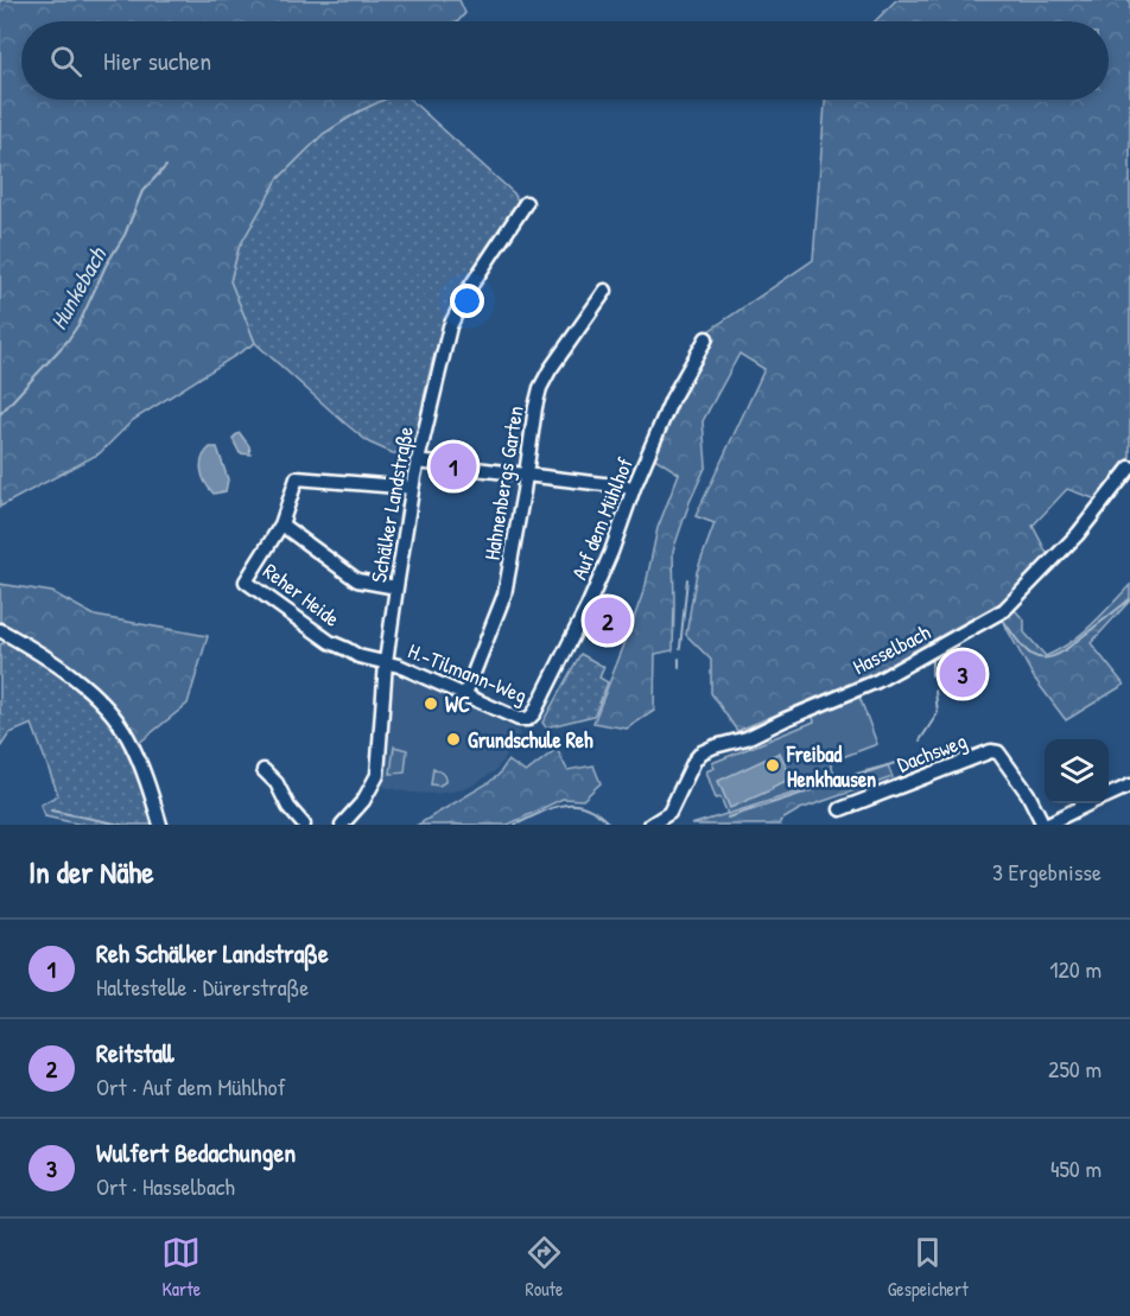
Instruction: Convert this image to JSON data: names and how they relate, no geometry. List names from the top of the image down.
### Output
{
  "streets": {
    "street": [
      "Hahnenbergs Garten",
      "Schälker Landstraße",
      "Auf dem Mühlhof",
      "Reher Heide",
      "Hasselbach",
      "H.-Tilmann-Weg",
      "Dachsweg"
    ]
  },
  "crossings": [
    ["Hahnenbergs Garten", "H.-Tilmann-Weg"],
    ["Schälker Landstraße", "Reher Heide"],
    ["Schälker Landstraße", "H.-Tilmann-Weg"],
    ["Auf dem Mühlhof", "H.-Tilmann-Weg"],
    ["Reher Heide", "H.-Tilmann-Weg"]
  ],
  "water": ["Hunkebach"],
  "places": ["WC", "Grundschule Reh", "Freibad Henkhausen"],
  "page": {
    "search": "Hier suchen",
    "pins": ["1", "2", "3"],
    "heading": ["In der Nähe", "3 Ergebnisse"],
    "list": [
      {
        "mark": "1",
        "name": "Reh Schälker Landstraße",
        "note": "Haltestelle · Dürerstraße",
        "value": "120 m"
      },
      {
        "mark": "2",
        "name": "Reitstall",
        "note": "Ort · Auf dem Mühlhof",
        "value": "250 m"
      },
      {
        "mark": "3",
        "name": "Wulfert Bedachungen",
        "note": "Ort · Hasselbach",
        "value": "450 m"
      }
    ],
    "nav": ["Karte", "Route", "Gespeichert"]
  }
}
